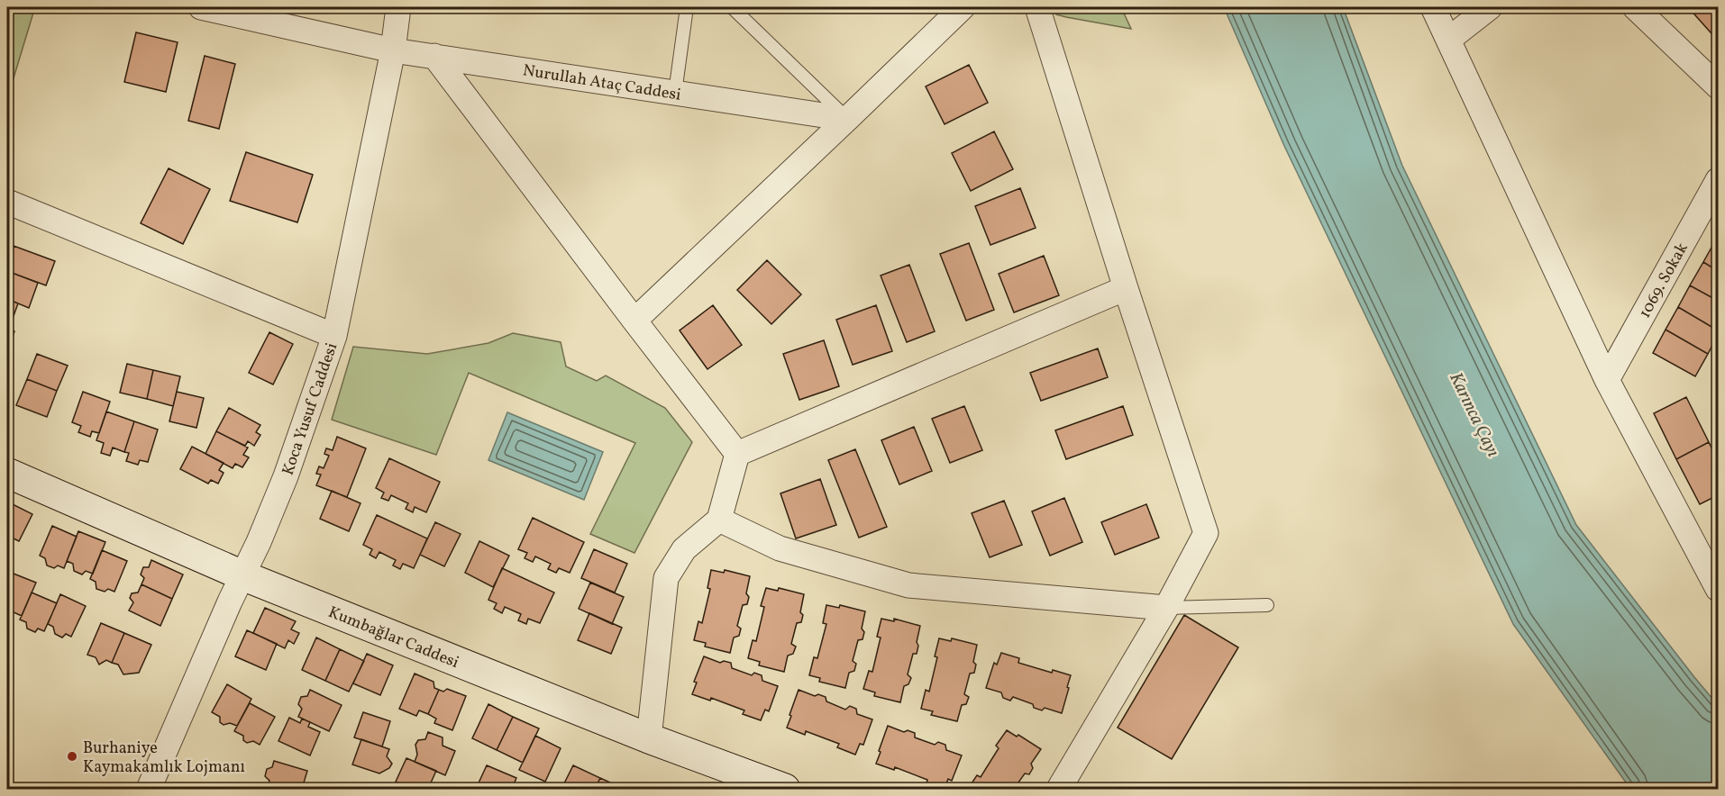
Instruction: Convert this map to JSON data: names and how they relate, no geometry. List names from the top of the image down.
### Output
{
  "streets": {
    "main road": ["Kumbağlar Caddesi"],
    "street": ["Nurullah Ataç Caddesi", "1069. Sokak", "Koca Yusuf Caddesi"]
  },
  "crossings": [
    ["Nurullah Ataç Caddesi", "Koca Yusuf Caddesi"],
    ["Koca Yusuf Caddesi", "Kumbağlar Caddesi"]
  ],
  "water": ["Karınca Çayı"],
  "places": ["Burhaniye Kaymakamlık Lojmanı"]
}
